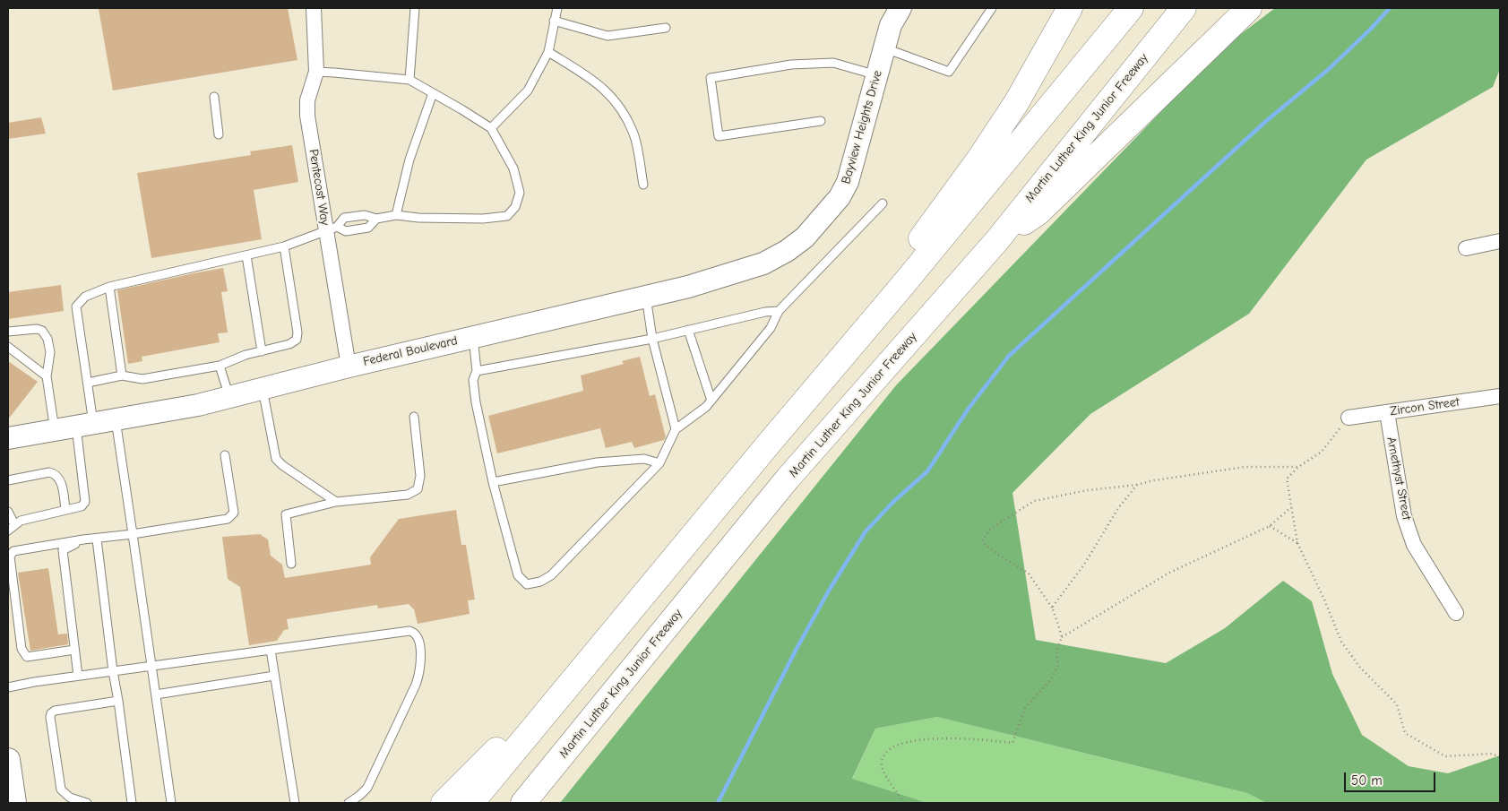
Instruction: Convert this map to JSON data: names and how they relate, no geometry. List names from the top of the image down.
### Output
{
  "streets": {
    "highway": ["Martin Luther King Junior Freeway"],
    "main road": ["Bayview Heights Drive", "Federal Boulevard"],
    "street": ["Pentecost Way", "Zircon Street", "Amethyst Street"]
  },
  "crossings": [
    ["Bayview Heights Drive", "Federal Boulevard"],
    ["Pentecost Way", "Federal Boulevard"],
    ["Zircon Street", "Amethyst Street"]
  ],
  "scale_bar": "50 m"
}
